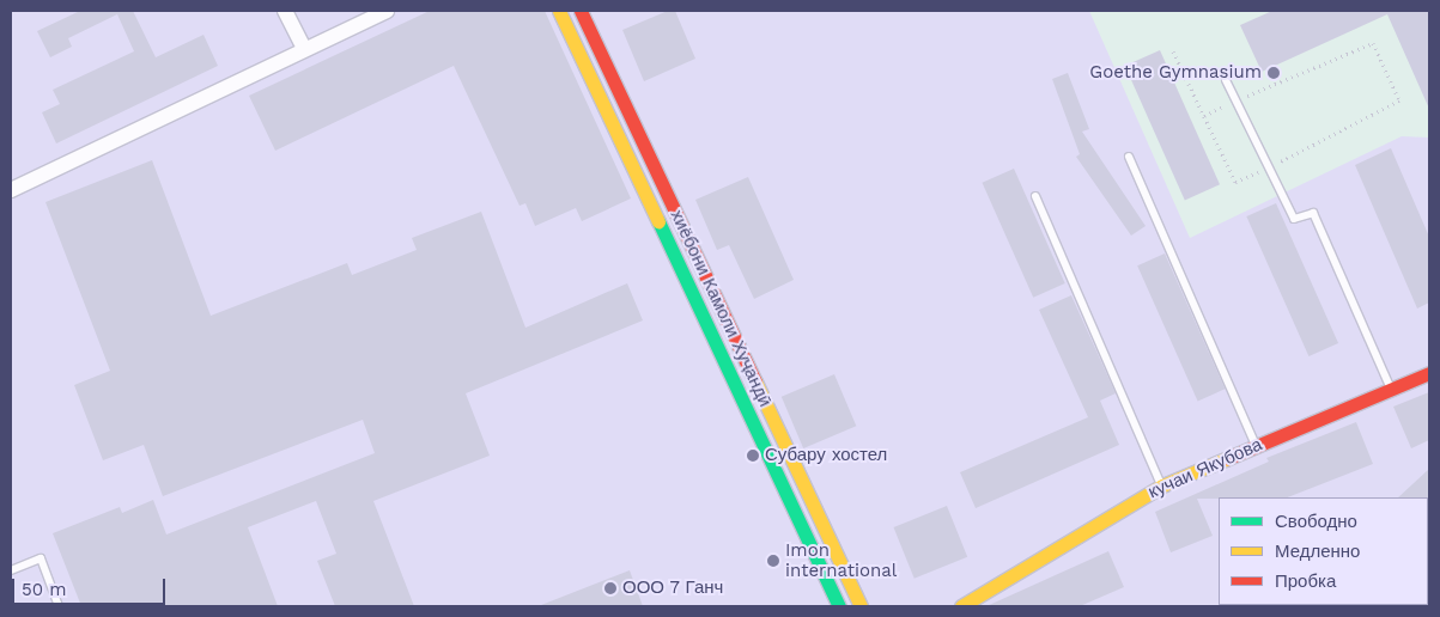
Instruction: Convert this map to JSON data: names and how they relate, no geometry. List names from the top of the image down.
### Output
{
  "streets": {
    "main road": ["хиёбони Камоли Хуҷандӣ", "кучаи Якубова"]
  },
  "places": [
    "Goethe Gymnasium",
    "Субару хостел",
    "Imon international",
    "ООО 7 Ганч"
  ],
  "legend": ["Свободно", "Медленно", "Пробка"],
  "scale_bar": "50 m"
}
